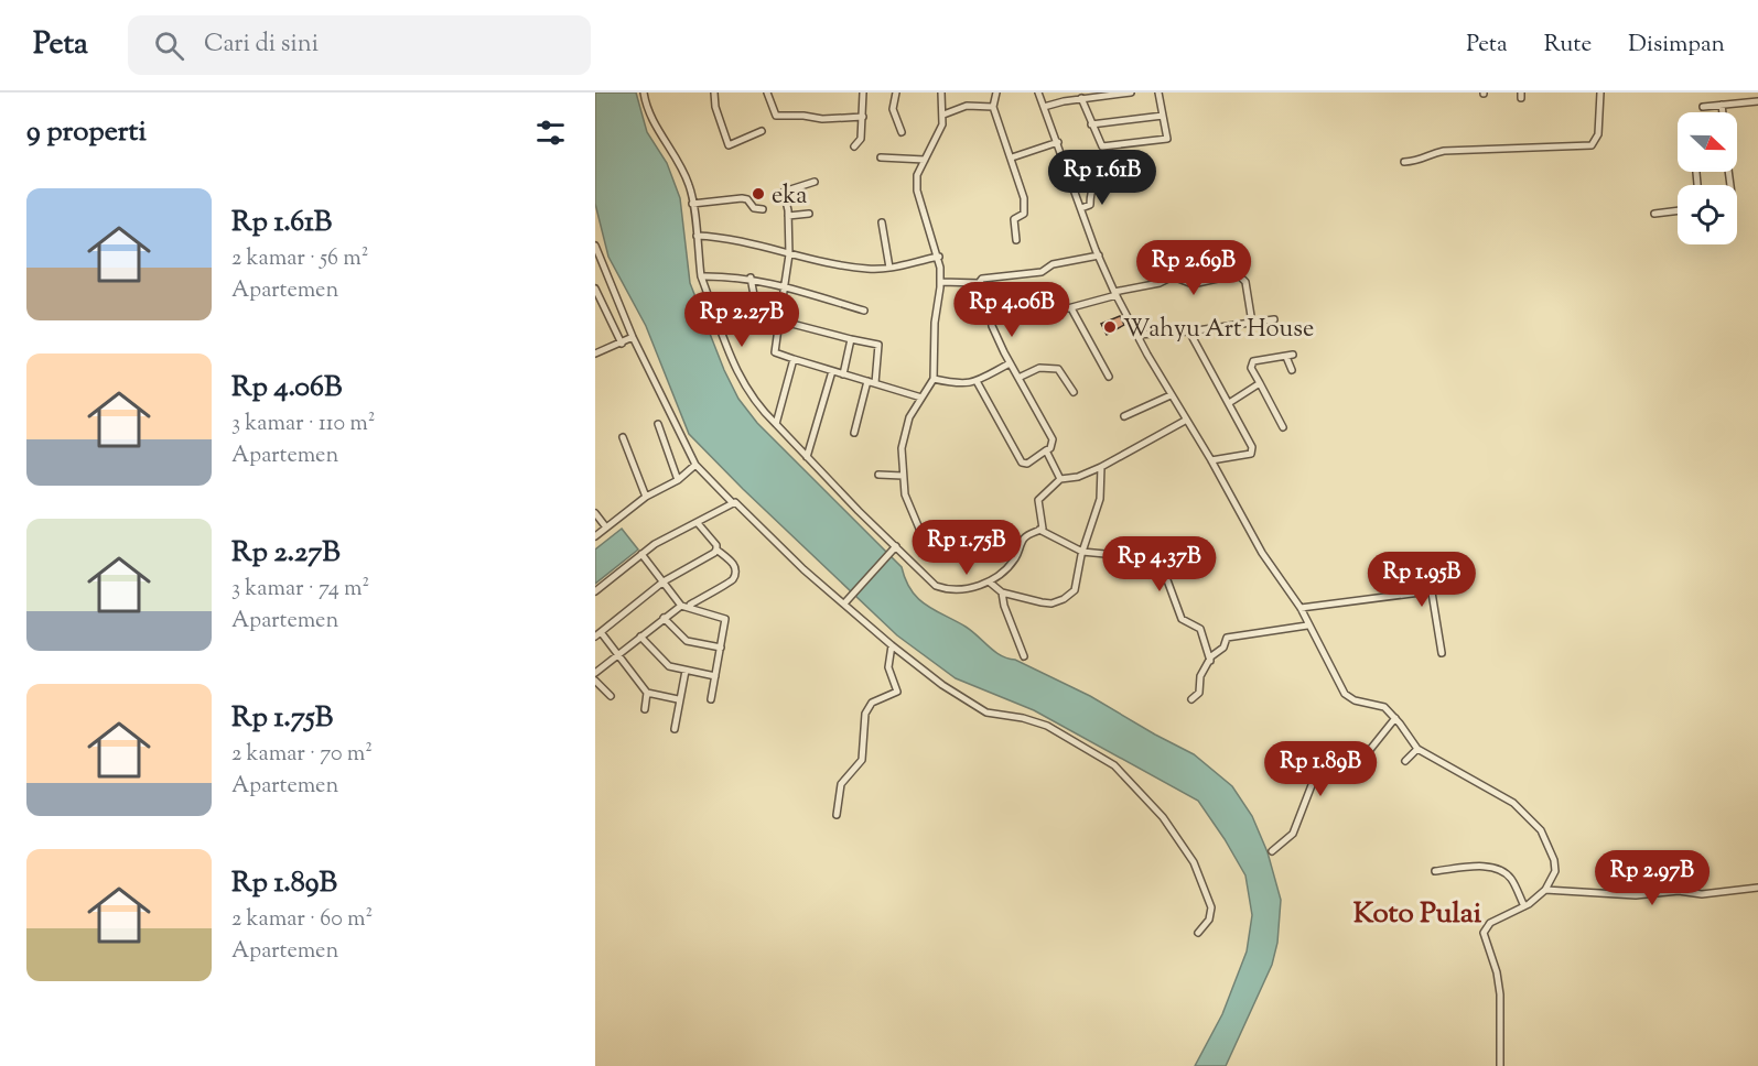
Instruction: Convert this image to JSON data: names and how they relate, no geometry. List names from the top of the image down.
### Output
{
  "districts": ["Koto Pulai"],
  "places": ["eka", "Wahyu Art House"],
  "north": "right",
  "page": {
    "header": "Peta",
    "search": "Cari di sini",
    "nav": ["Peta", "Rute", "Disimpan"],
    "heading": "9 properti",
    "price": [
      "Rp 1.61B",
      "Rp 2.69B",
      "Rp 4.06B",
      "Rp 2.27B",
      "Rp 1.75B",
      "Rp 4.37B",
      "Rp 1.95B",
      "Rp 1.89B",
      "Rp 2.97B"
    ],
    "list": [
      {
        "name": "Rp 1.61B",
        "note": "2 kamar · 56 m² · Apartemen"
      },
      {
        "name": "Rp 4.06B",
        "note": "3 kamar · 110 m² · Apartemen"
      },
      {
        "name": "Rp 2.27B",
        "note": "3 kamar · 74 m² · Apartemen"
      },
      {
        "name": "Rp 1.75B",
        "note": "2 kamar · 70 m² · Apartemen"
      },
      {
        "name": "Rp 1.89B",
        "note": "2 kamar · 60 m² · Apartemen"
      }
    ]
  }
}
